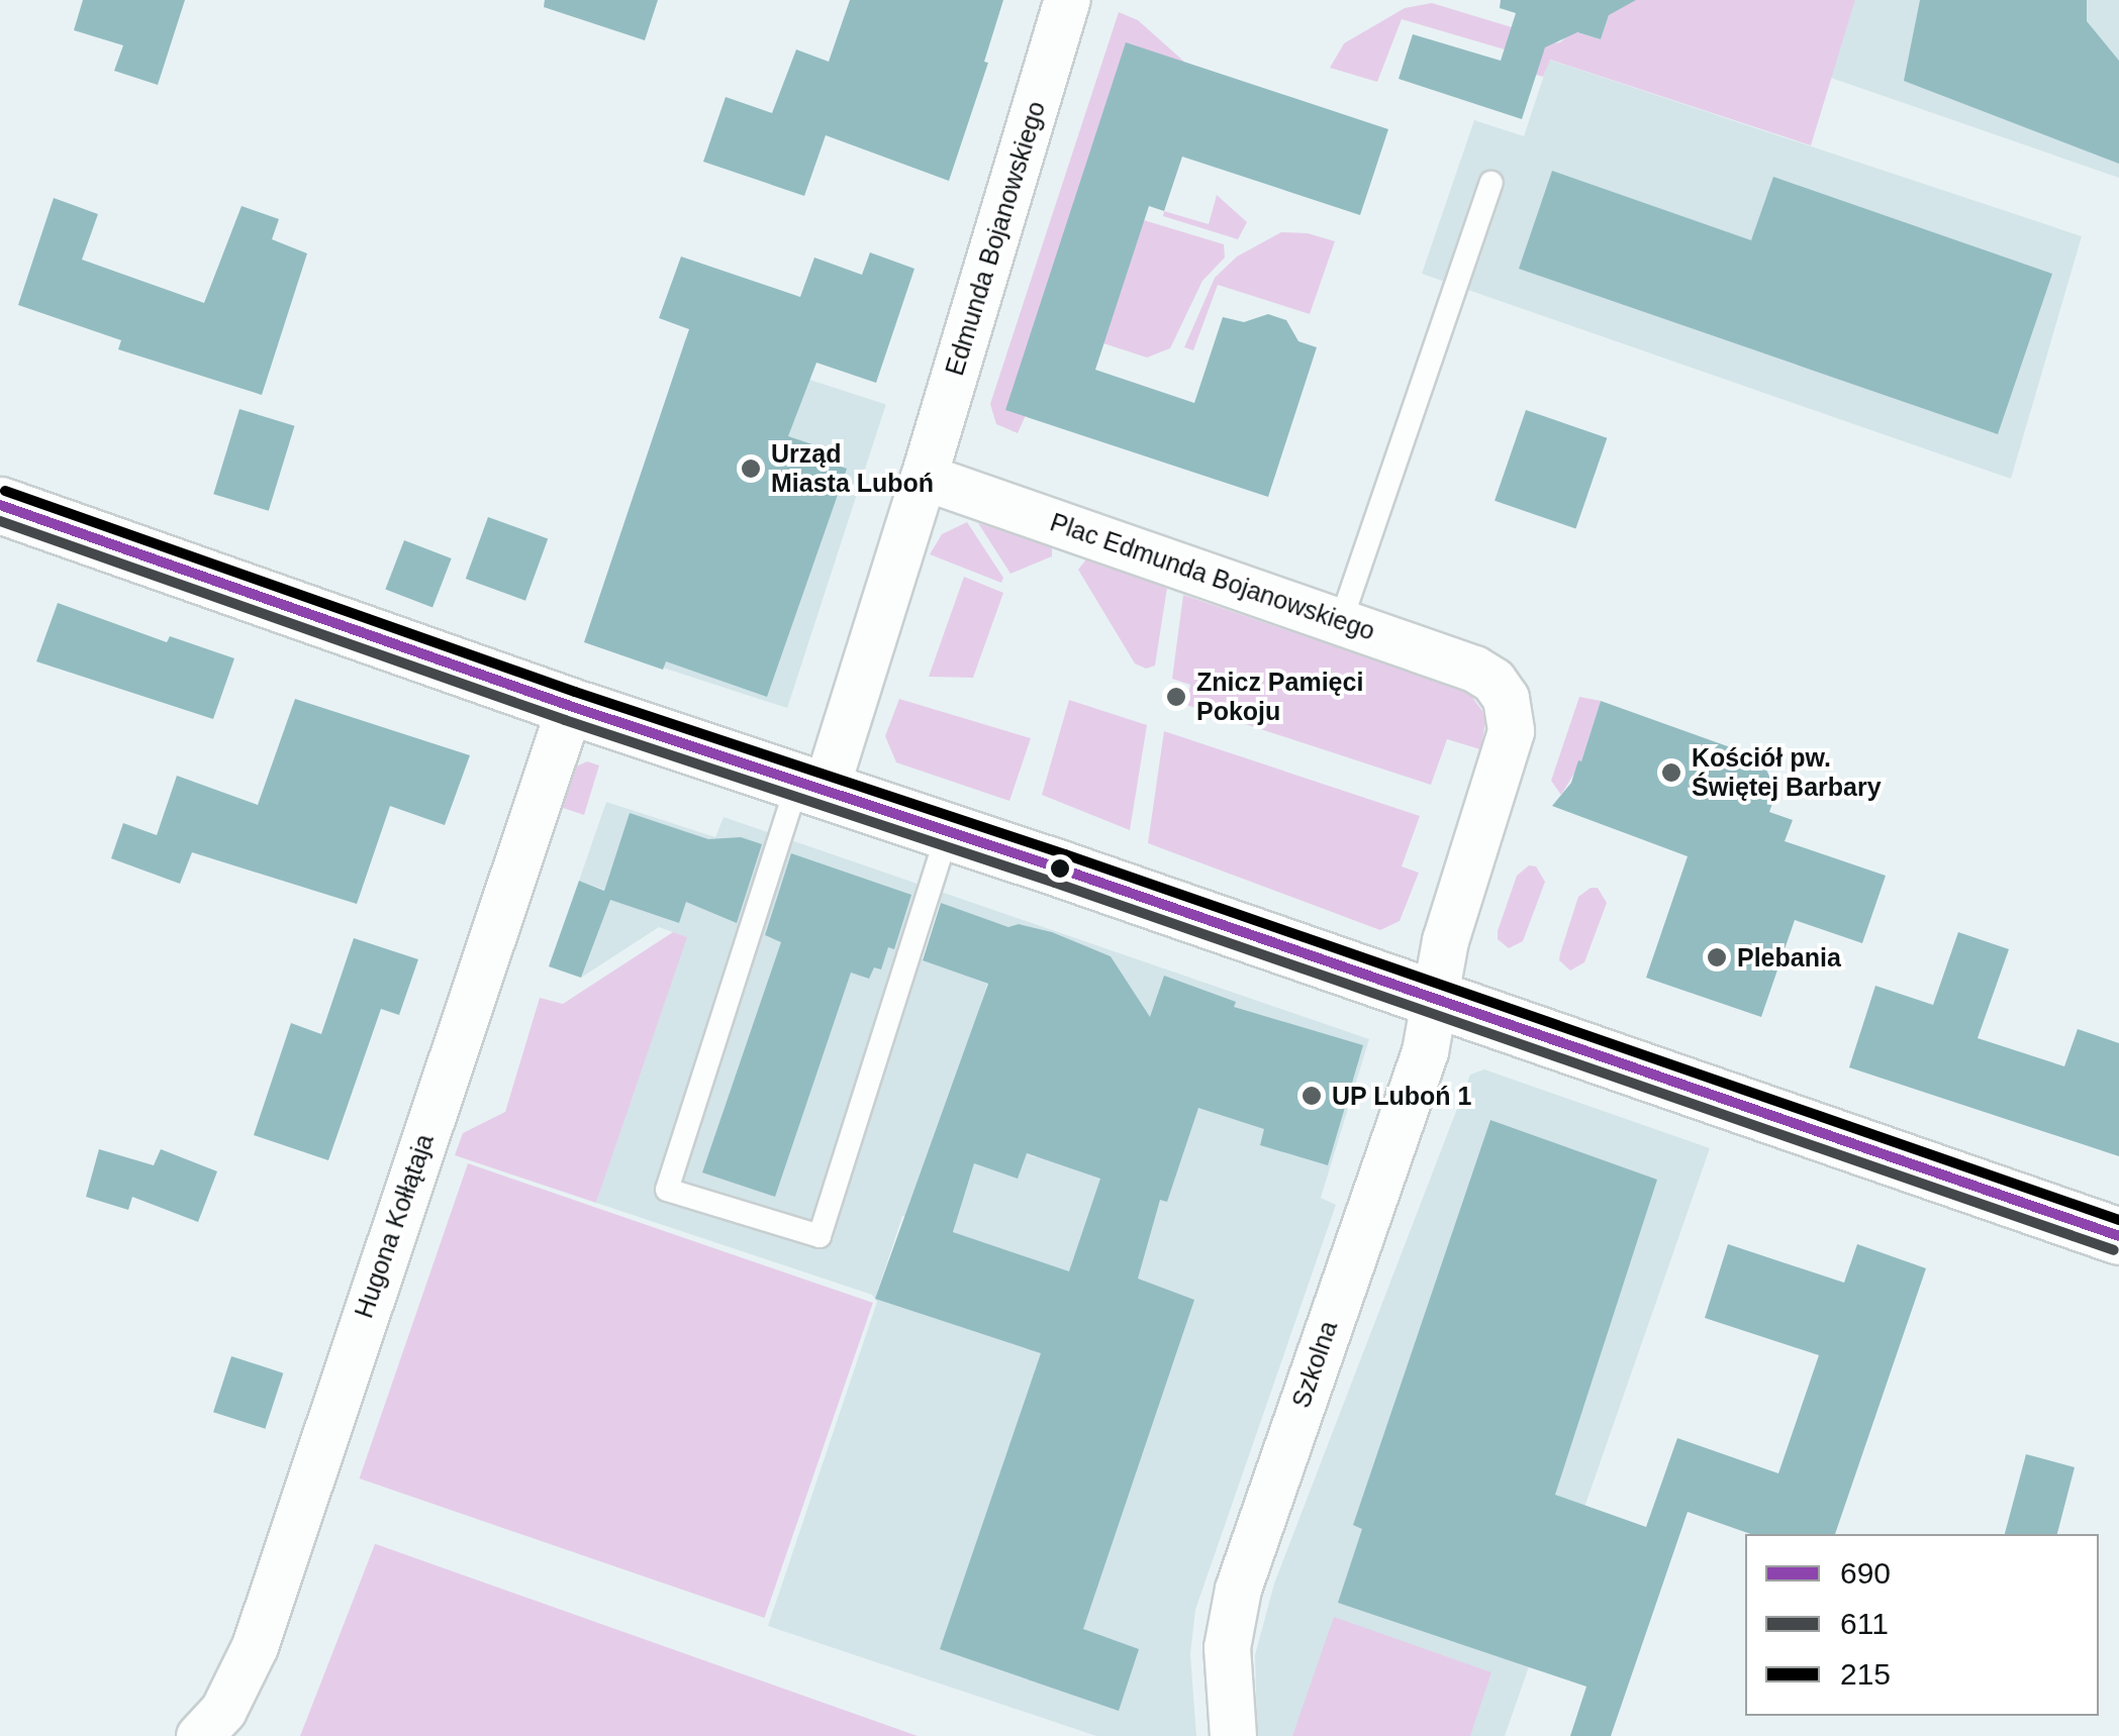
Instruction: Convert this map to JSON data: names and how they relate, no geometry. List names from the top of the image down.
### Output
{
  "streets": {
    "street": [
      "Edmunda Bojanowskiego",
      "Plac Edmunda Bojanowskiego",
      "Hugona Kołłątaja",
      "Szkolna"
    ]
  },
  "crossings": [
    ["Edmunda Bojanowskiego", "Plac Edmunda Bojanowskiego"],
    ["Plac Edmunda Bojanowskiego", "Szkolna"]
  ],
  "places": [
    "Urząd Miasta Luboń",
    "Znicz Pamięci Pokoju",
    "Kościół pw. Świętej Barbary",
    "Plebania",
    "UP Luboń 1"
  ],
  "lines": ["transit line 215", "transit line 690", "transit line 611"],
  "legend": ["690", "611", "215"]
}
